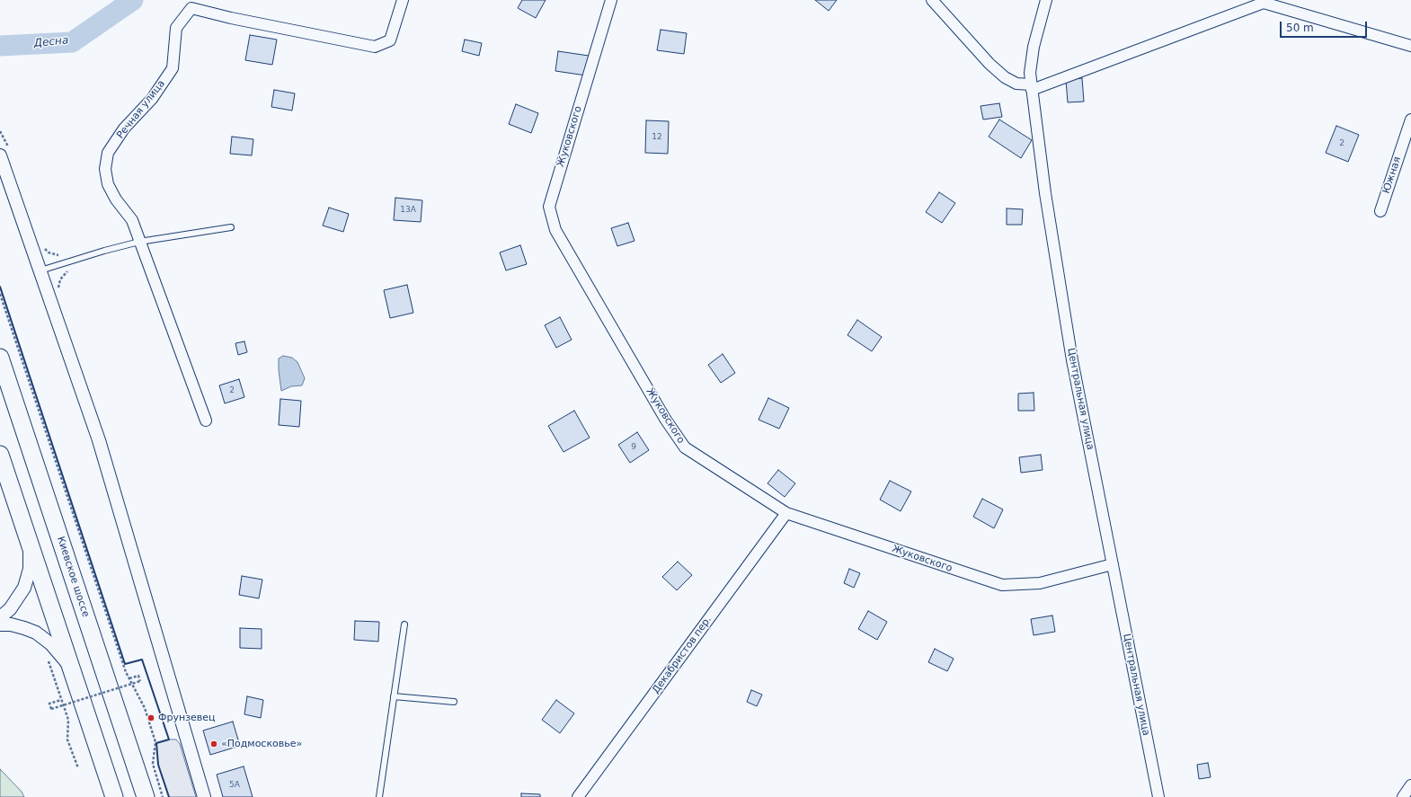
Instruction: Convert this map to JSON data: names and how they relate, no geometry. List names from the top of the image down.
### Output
{
  "streets": {
    "highway": ["Киевское шоссе"],
    "street": [
      "Речная улица",
      "Жуковского",
      "Южная",
      "Центральная улица",
      "Декабристов пер."
    ]
  },
  "crossings": [
    ["Жуковского", "Центральная улица"],
    ["Жуковского", "Декабристов пер."]
  ],
  "water": ["Десна"],
  "places": ["Фрунзевец", "«Подмосковье»"],
  "house_numbers": [
    "12",
    "2",
    "13А",
    "2",
    "9",
    "5А"
  ],
  "scale_bar": "50 m"
}
